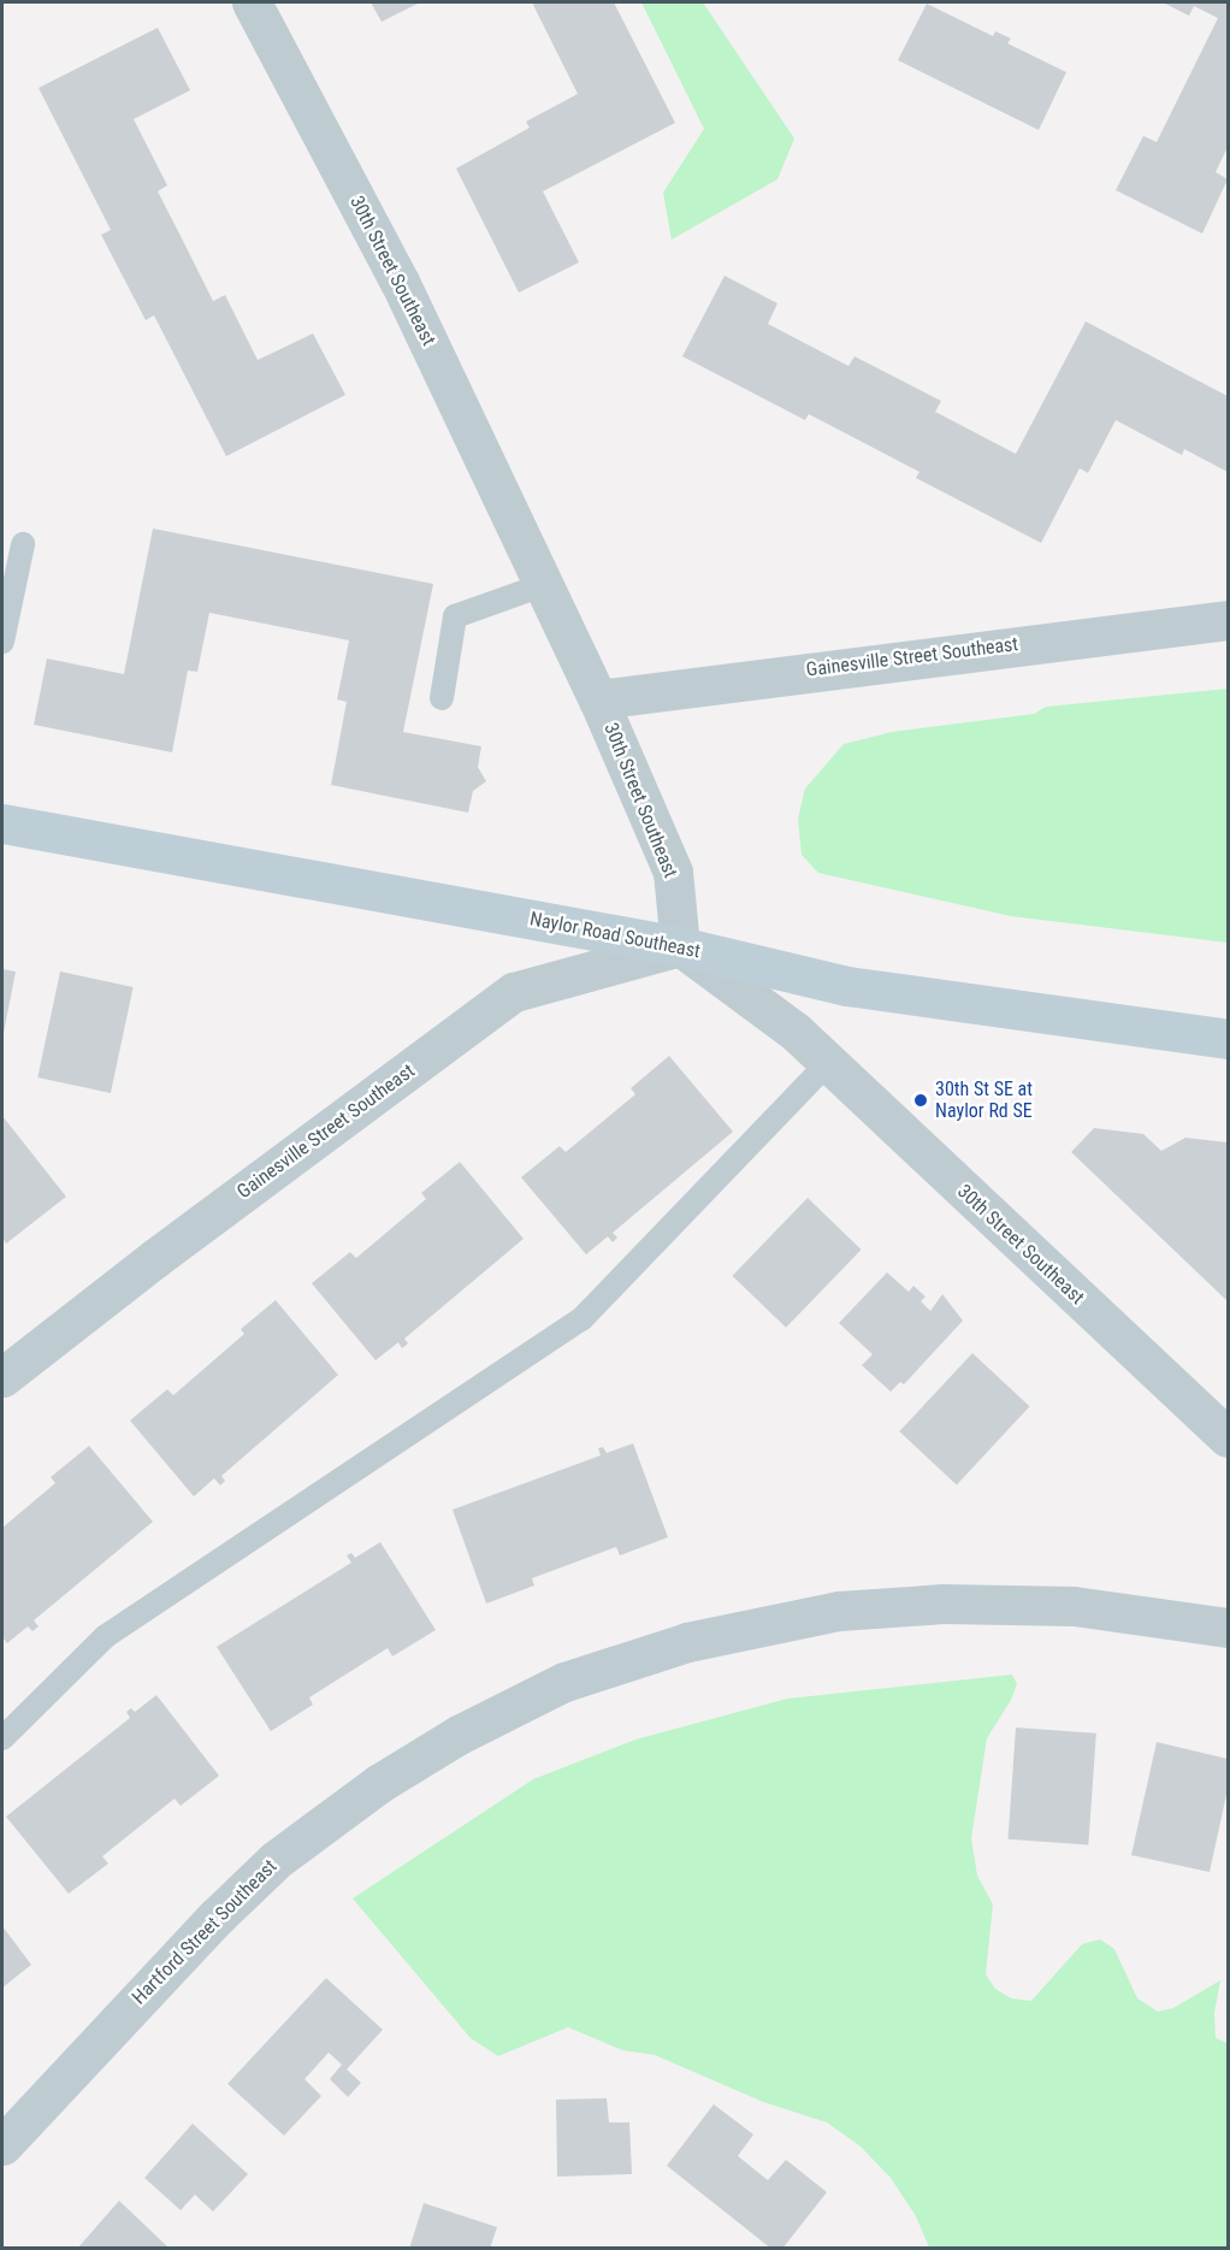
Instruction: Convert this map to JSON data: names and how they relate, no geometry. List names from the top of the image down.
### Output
{
  "streets": {
    "main road": ["Naylor Road Southeast"],
    "street": ["30th Street Southeast", "Gainesville Street Southeast", "Hartford Street Southeast"]
  },
  "crossings": [
    ["30th Street Southeast", "Gainesville Street Southeast"],
    ["30th Street Southeast", "Naylor Road Southeast"],
    ["Gainesville Street Southeast", "Naylor Road Southeast"]
  ],
  "places": ["30th St SE at Naylor Rd SE"]
}
